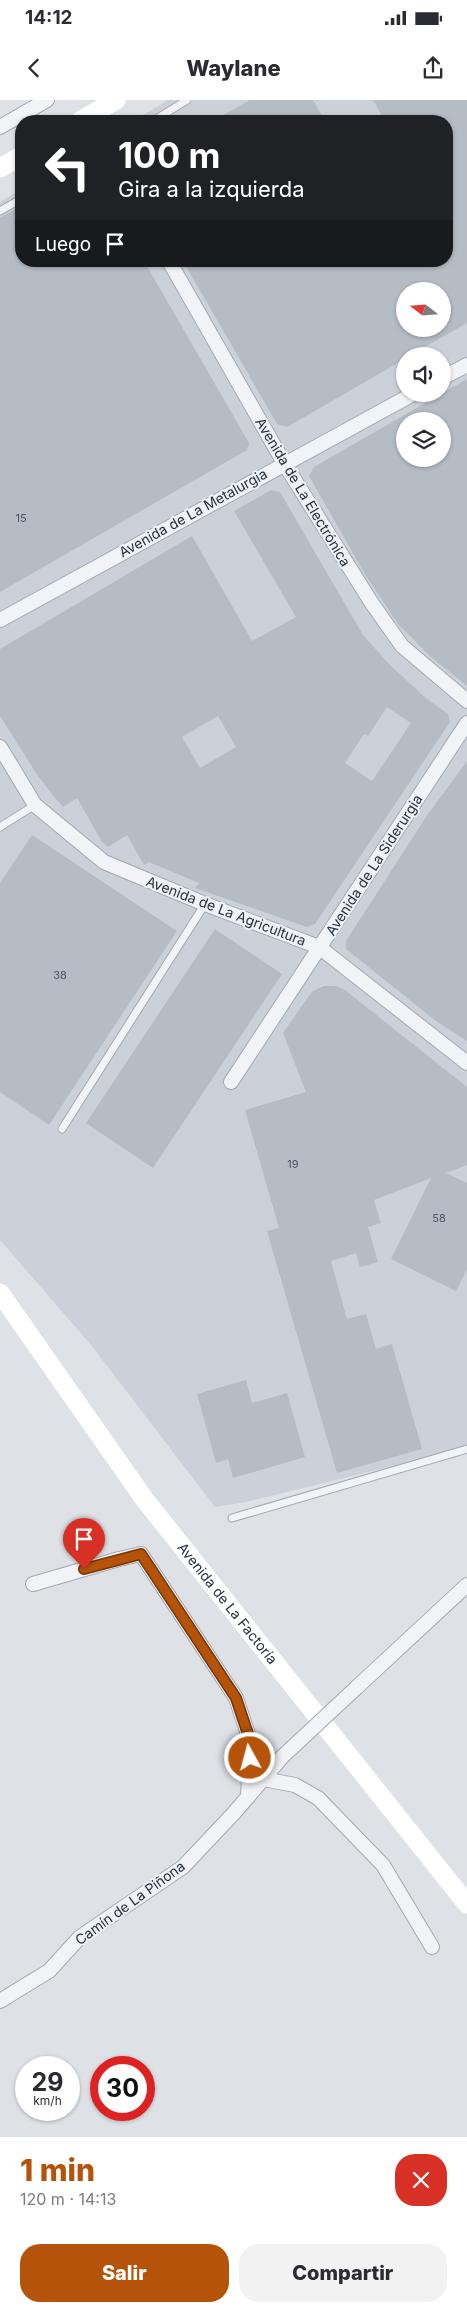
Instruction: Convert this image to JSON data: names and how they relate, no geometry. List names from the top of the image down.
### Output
{
  "streets": {
    "street": [
      "Avenida de La Electrónica",
      "Avenida de La Metalurgia",
      "Avenida de La Siderurgia",
      "Avenida de La Agricultura",
      "Avenida de La Factoría",
      "Camín de La Piñona"
    ]
  },
  "crossings": [
    ["Avenida de La Electrónica", "Avenida de La Metalurgia"],
    ["Avenida de La Siderurgia", "Avenida de La Agricultura"]
  ],
  "house_numbers": [
    "15",
    "38",
    "19",
    "58"
  ],
  "north": "left",
  "page": {
    "status": "14:12",
    "header": "Waylane",
    "turn": ["100 m", "Gira a la izquierda"],
    "then": "Luego",
    "speed": "29 km/h",
    "limit": "30",
    "heading": ["1 min", "120 m · 14:13"],
    "buttons": ["Salir", "Compartir"]
  }
}
